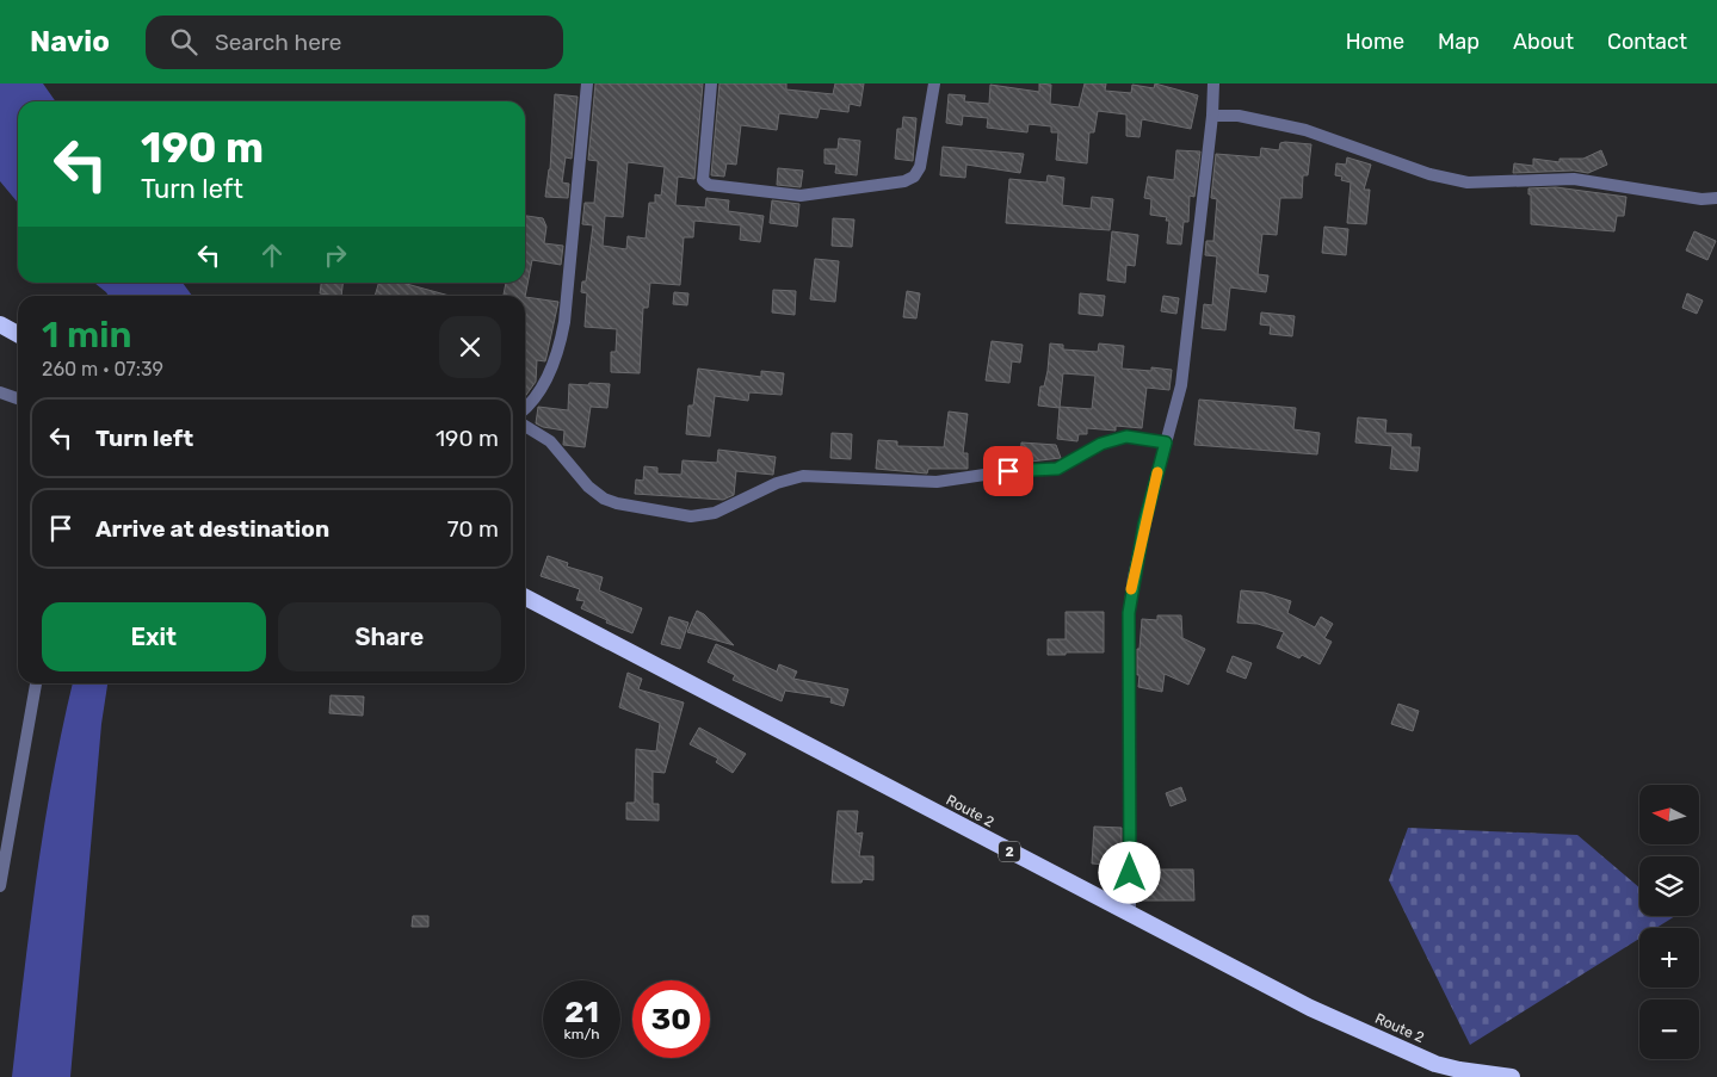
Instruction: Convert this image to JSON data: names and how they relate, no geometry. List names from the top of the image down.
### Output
{
  "streets": {
    "highway": ["Route 2", "2"]
  },
  "north": "left",
  "page": {
    "header": "Navio",
    "search": "Search here",
    "nav": [
      "Home",
      "Map",
      "About",
      "Contact"
    ],
    "turn": ["190 m", "Turn left"],
    "heading": ["1 min", "260 m · 07:39"],
    "list": [
      {
        "name": "Turn left",
        "value": "190 m"
      },
      {
        "name": "Arrive at destination",
        "value": "70 m"
      }
    ],
    "buttons": ["Exit", "Share"],
    "map_buttons": ["+", "−"],
    "speed": "21 km/h",
    "limit": "30"
  }
}
